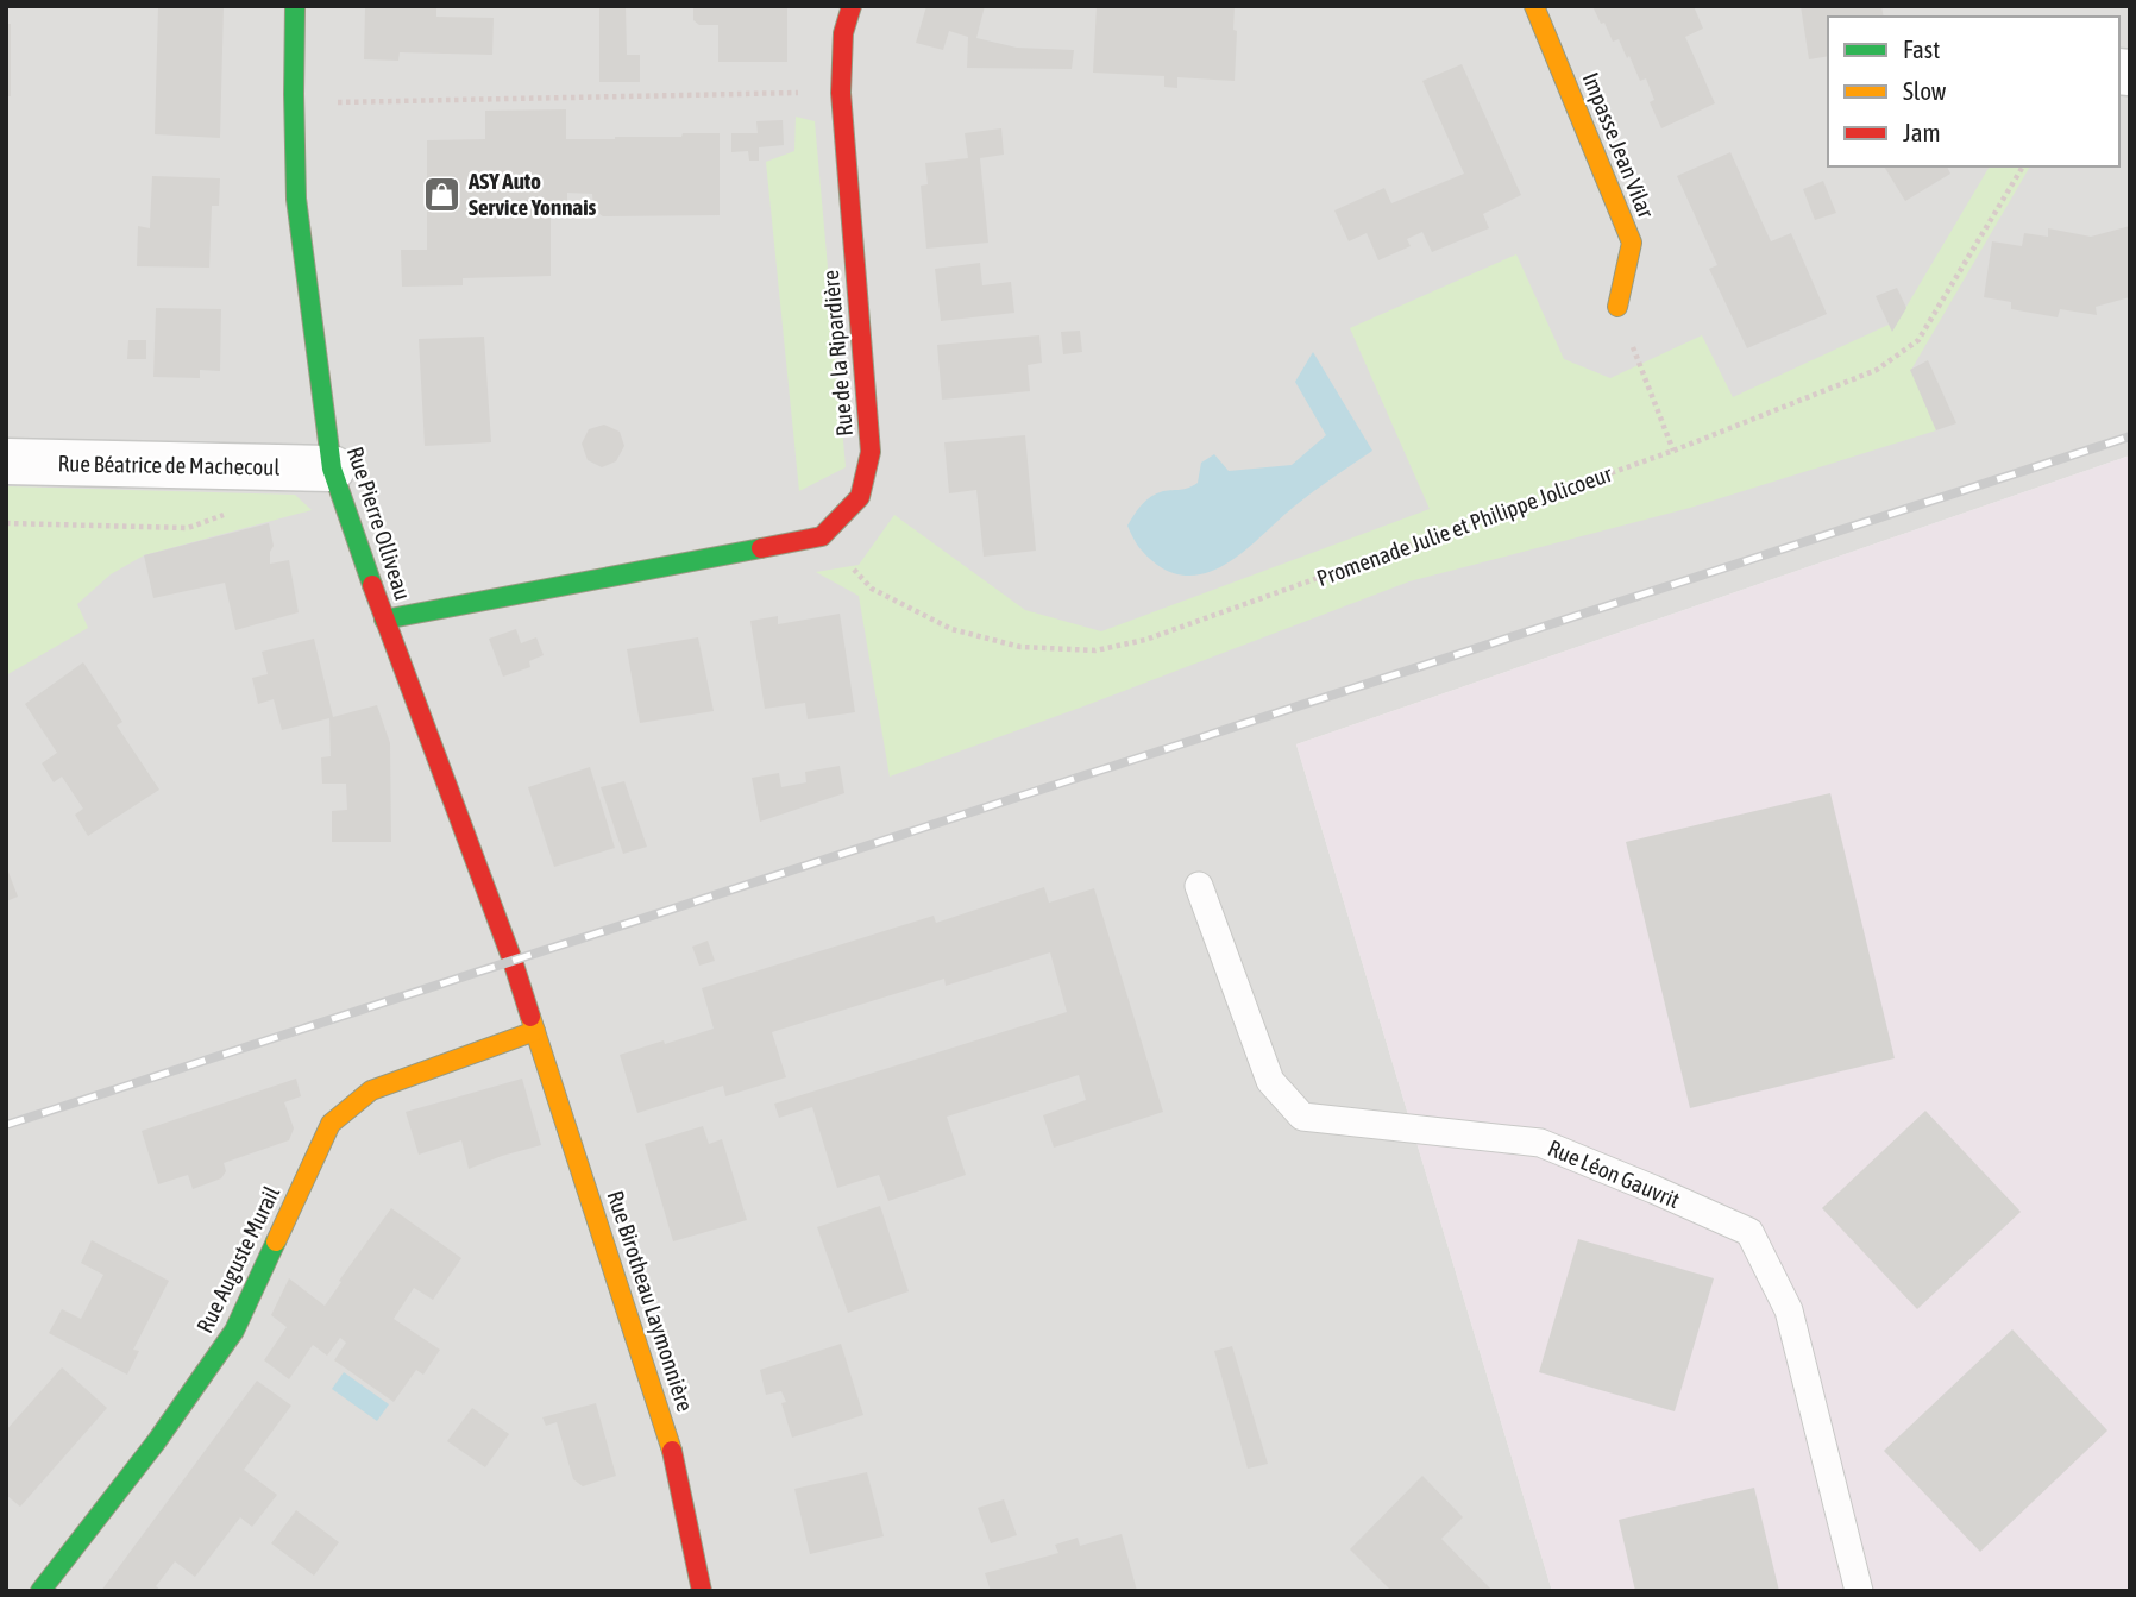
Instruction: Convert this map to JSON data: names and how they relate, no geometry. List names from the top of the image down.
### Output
{
  "streets": {
    "street": [
      "Impasse Jean Vilar",
      "Rue de la Ripardière",
      "Rue Béatrice de Machecoul",
      "Rue Pierre Olliveau",
      "Rue Auguste Murail",
      "Rue Birotheau Laymonnière"
    ],
    "lane": ["Rue Léon Gauvrit"],
    "path": ["Promenade Julie et Philippe Jolicoeur"]
  },
  "crossings": [
    ["Rue de la Ripardière", "Promenade Julie et Philippe Jolicoeur"],
    ["Rue Béatrice de Machecoul", "Rue Pierre Olliveau"],
    ["Rue Pierre Olliveau", "Rue Auguste Murail"],
    ["Rue Pierre Olliveau", "Rue Birotheau Laymonnière"],
    ["Rue Auguste Murail", "Rue Birotheau Laymonnière"]
  ],
  "places": {
    "shop": ["ASY Auto Service Yonnais"]
  },
  "legend": ["Fast", "Slow", "Jam"]
}
